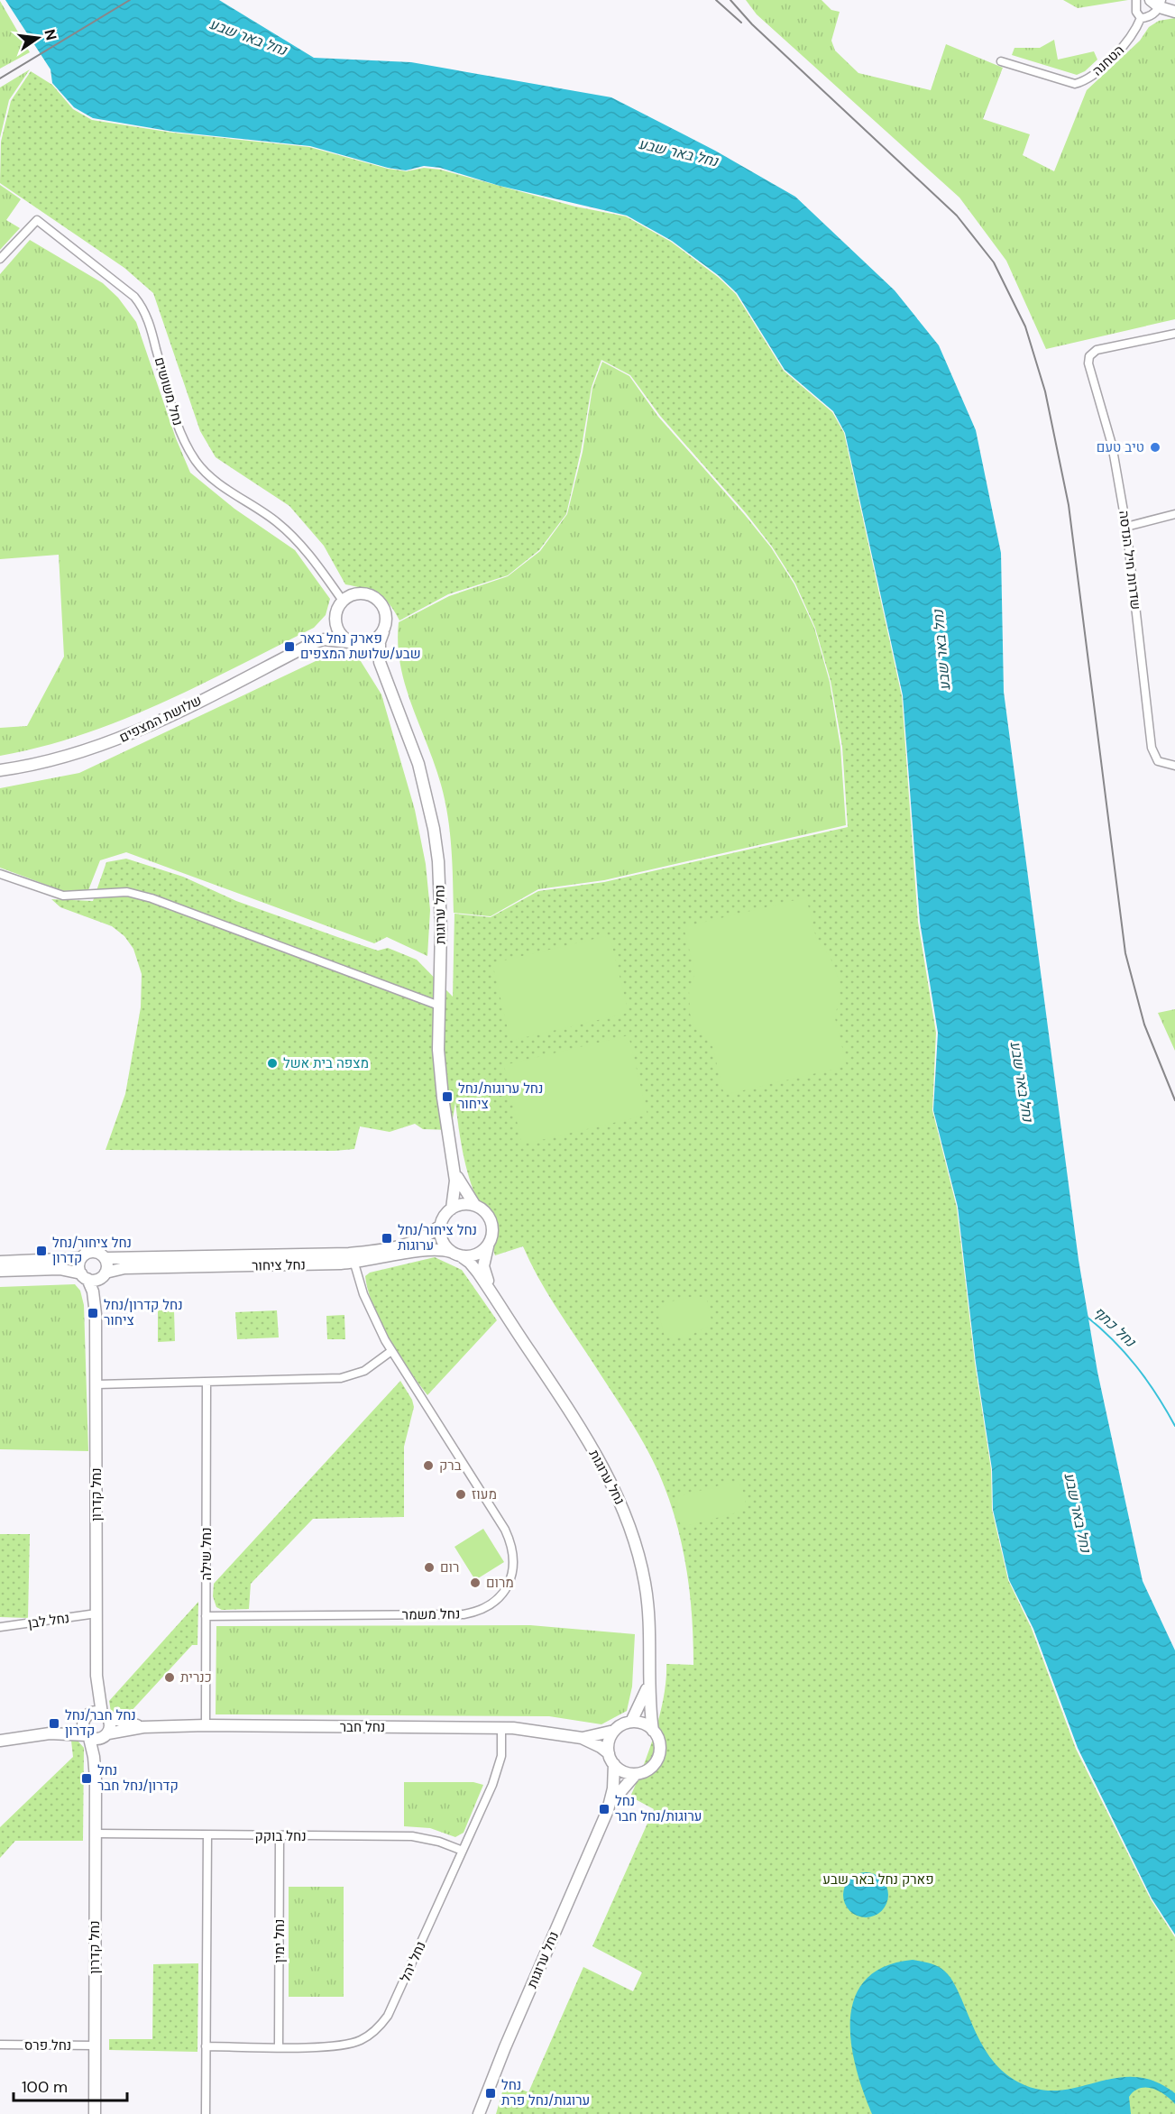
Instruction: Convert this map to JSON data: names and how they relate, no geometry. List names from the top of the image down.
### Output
{
  "streets": {
    "street": [
      "הטחנה",
      "נחל משושים",
      "שדרות חיל הנדסה",
      "שלושת המצפים",
      "נחל ערוגות",
      "נחל ציחור",
      "נחל קדרון",
      "נחל שילה",
      "נחל משמר",
      "נחל לבן",
      "נחל חבר",
      "נחל בוקק",
      "נחל ימין",
      "נחל יהל",
      "נחל פרס"
    ]
  },
  "crossings": [
    ["נחל משושים", "שלושת המצפים"],
    ["נחל משושים", "נחל ערוגות"],
    ["שלושת המצפים", "נחל ערוגות"],
    ["נחל ערוגות", "נחל ציחור"],
    ["נחל ערוגות", "נחל חבר"],
    ["נחל ציחור", "נחל קדרון"],
    ["נחל ציחור", "נחל משמר"],
    ["נחל קדרון", "נחל לבן"],
    ["נחל קדרון", "נחל חבר"],
    ["נחל קדרון", "נחל בוקק"],
    ["נחל קדרון", "נחל פרס"],
    ["נחל שילה", "נחל משמר"],
    ["נחל שילה", "נחל חבר"],
    ["נחל חבר", "נחל יהל"],
    ["נחל בוקק", "נחל ימין"],
    ["נחל בוקק", "נחל יהל"],
    ["נחל ימין", "נחל יהל"]
  ],
  "water": ["נחל באר שבע", "נחל כתף"],
  "parks": ["פארק נחל באר שבע"],
  "places": {
    "other": [
      "טיב טעם",
      "מצפה בית אשל",
      "ברק",
      "מעוז",
      "רום",
      "מרום",
      "כנרית"
    ],
    "transit": [
      "פארק נחל באר שבע/שלושת המצפים",
      "נחל ערוגות/נחל ציחור",
      "נחל ציחור/נחל ערוגות",
      "נחל ציחור/נחל קדרון",
      "נחל קדרון/נחל ציחור",
      "נחל חבר/נחל קדרון",
      "נחל קדרון/נחל חבר",
      "נחל ערוגות/נחל חבר",
      "נחל ערוגות/נחל פרת"
    ]
  },
  "scale_bar": "100 m",
  "north": "right"
}
